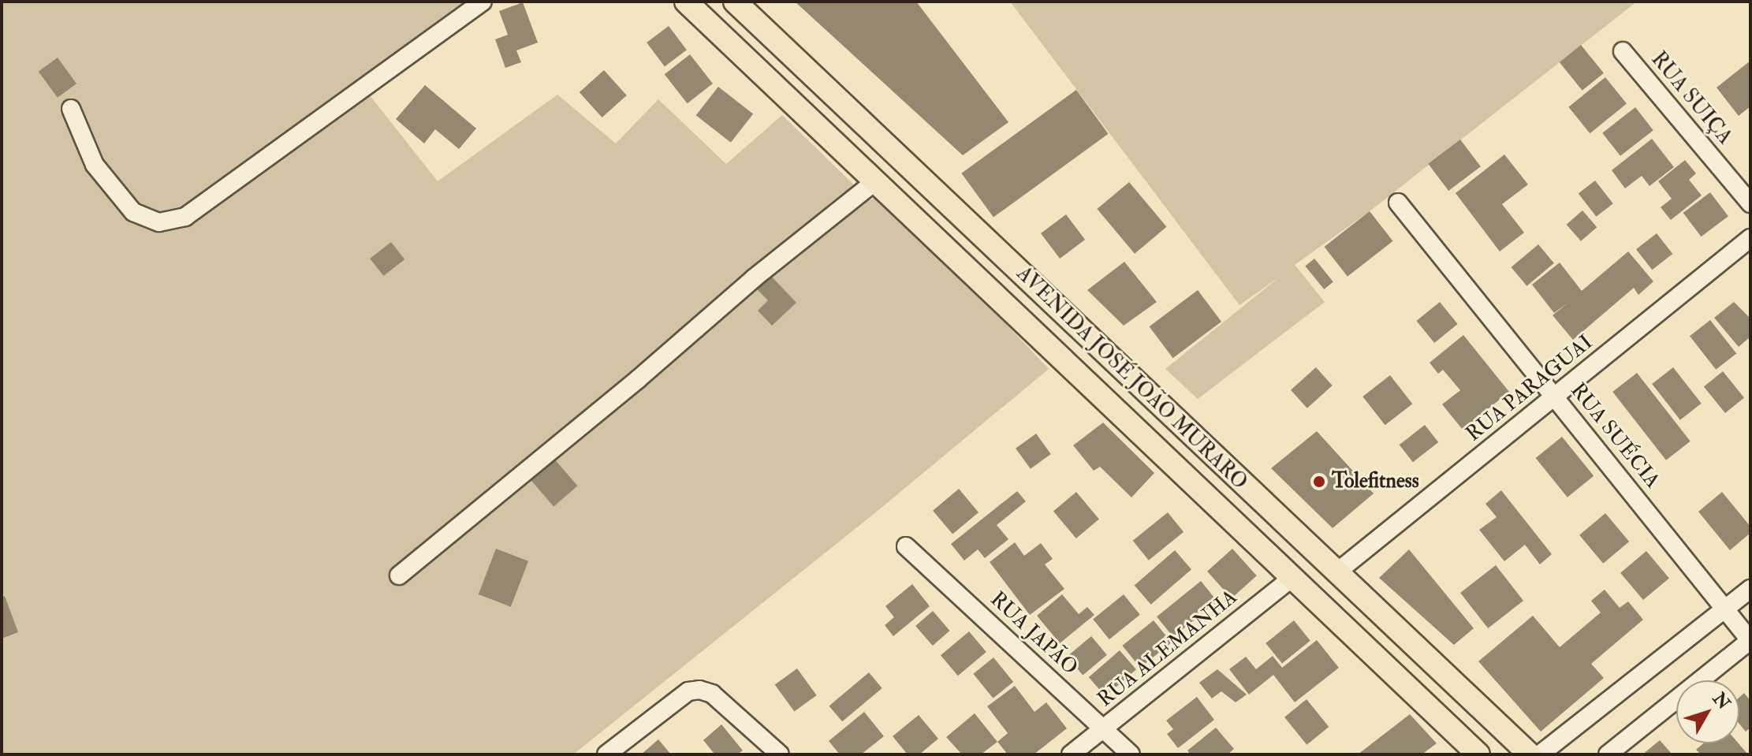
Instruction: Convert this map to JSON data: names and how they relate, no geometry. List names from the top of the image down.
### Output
{
  "streets": {
    "main road": ["AVENIDA JOSÉ JOÃO MURARO"],
    "street": [
      "RUA SUIÇA",
      "RUA PARAGUAI",
      "RUA SUÉCIA",
      "RUA JAPÃO",
      "RUA ALEMANHA"
    ]
  },
  "crossings": [
    ["AVENIDA JOSÉ JOÃO MURARO", "RUA PARAGUAI"],
    ["AVENIDA JOSÉ JOÃO MURARO", "RUA ALEMANHA"],
    ["RUA PARAGUAI", "RUA SUÉCIA"],
    ["RUA JAPÃO", "RUA ALEMANHA"]
  ],
  "places": ["Tolefitness"],
  "north": "top right"
}
